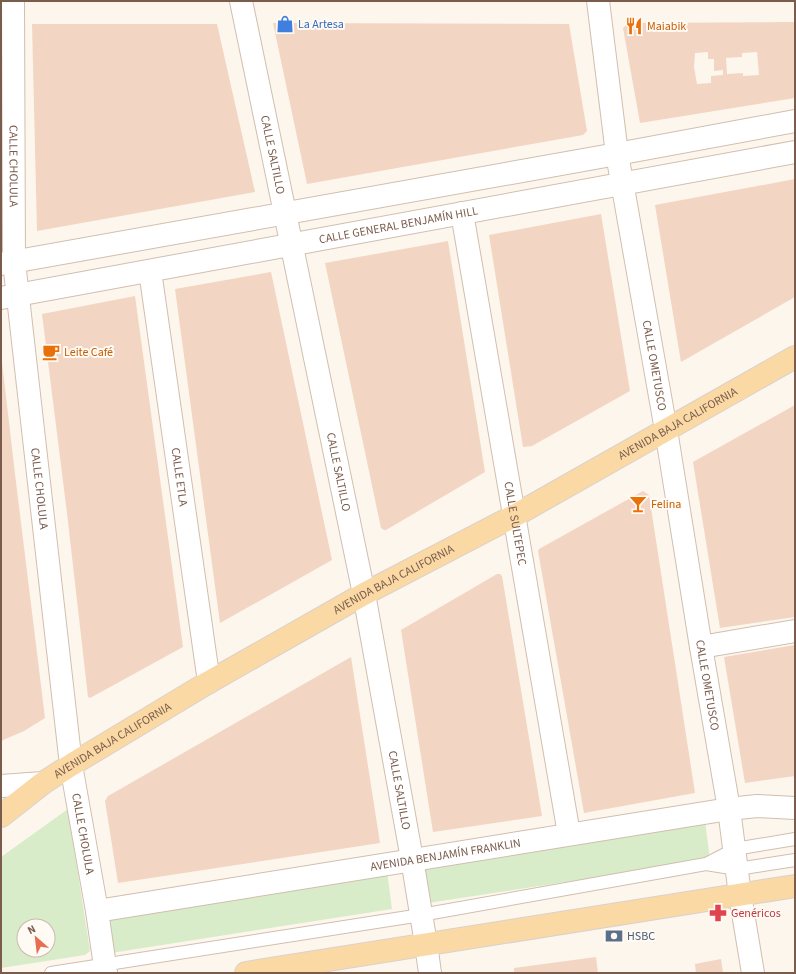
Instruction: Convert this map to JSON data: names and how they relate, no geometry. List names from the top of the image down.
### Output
{
  "streets": {
    "main road": ["AVENIDA BAJA CALIFORNIA"],
    "street": [
      "CALLE SALTILLO",
      "CALLE CHOLULA",
      "CALLE GENERAL BENJAMÍN HILL",
      "CALLE OMETUSCO",
      "CALLE ETLA",
      "CALLE SULTEPEC",
      "AVENIDA BENJAMÍN FRANKLIN"
    ]
  },
  "crossings": [
    ["CALLE SALTILLO", "CALLE GENERAL BENJAMÍN HILL"],
    ["CALLE SALTILLO", "AVENIDA BAJA CALIFORNIA"],
    ["CALLE SALTILLO", "AVENIDA BENJAMÍN FRANKLIN"],
    ["CALLE CHOLULA", "CALLE GENERAL BENJAMÍN HILL"],
    ["CALLE CHOLULA", "AVENIDA BAJA CALIFORNIA"],
    ["CALLE CHOLULA", "AVENIDA BENJAMÍN FRANKLIN"],
    ["CALLE GENERAL BENJAMÍN HILL", "CALLE OMETUSCO"],
    ["CALLE GENERAL BENJAMÍN HILL", "CALLE ETLA"],
    ["CALLE GENERAL BENJAMÍN HILL", "CALLE SULTEPEC"],
    ["CALLE OMETUSCO", "AVENIDA BAJA CALIFORNIA"],
    ["CALLE OMETUSCO", "AVENIDA BENJAMÍN FRANKLIN"],
    ["AVENIDA BAJA CALIFORNIA", "CALLE ETLA"],
    ["AVENIDA BAJA CALIFORNIA", "CALLE SULTEPEC"],
    ["CALLE SULTEPEC", "AVENIDA BENJAMÍN FRANKLIN"]
  ],
  "places": {
    "shop": ["La Artesa"],
    "restaurant": ["Maiabik"],
    "cafe": ["Leite Café"],
    "bar": ["Felina"],
    "pharmacy": ["Genéricos"],
    "bank": ["HSBC"]
  },
  "north": "top left"
}
